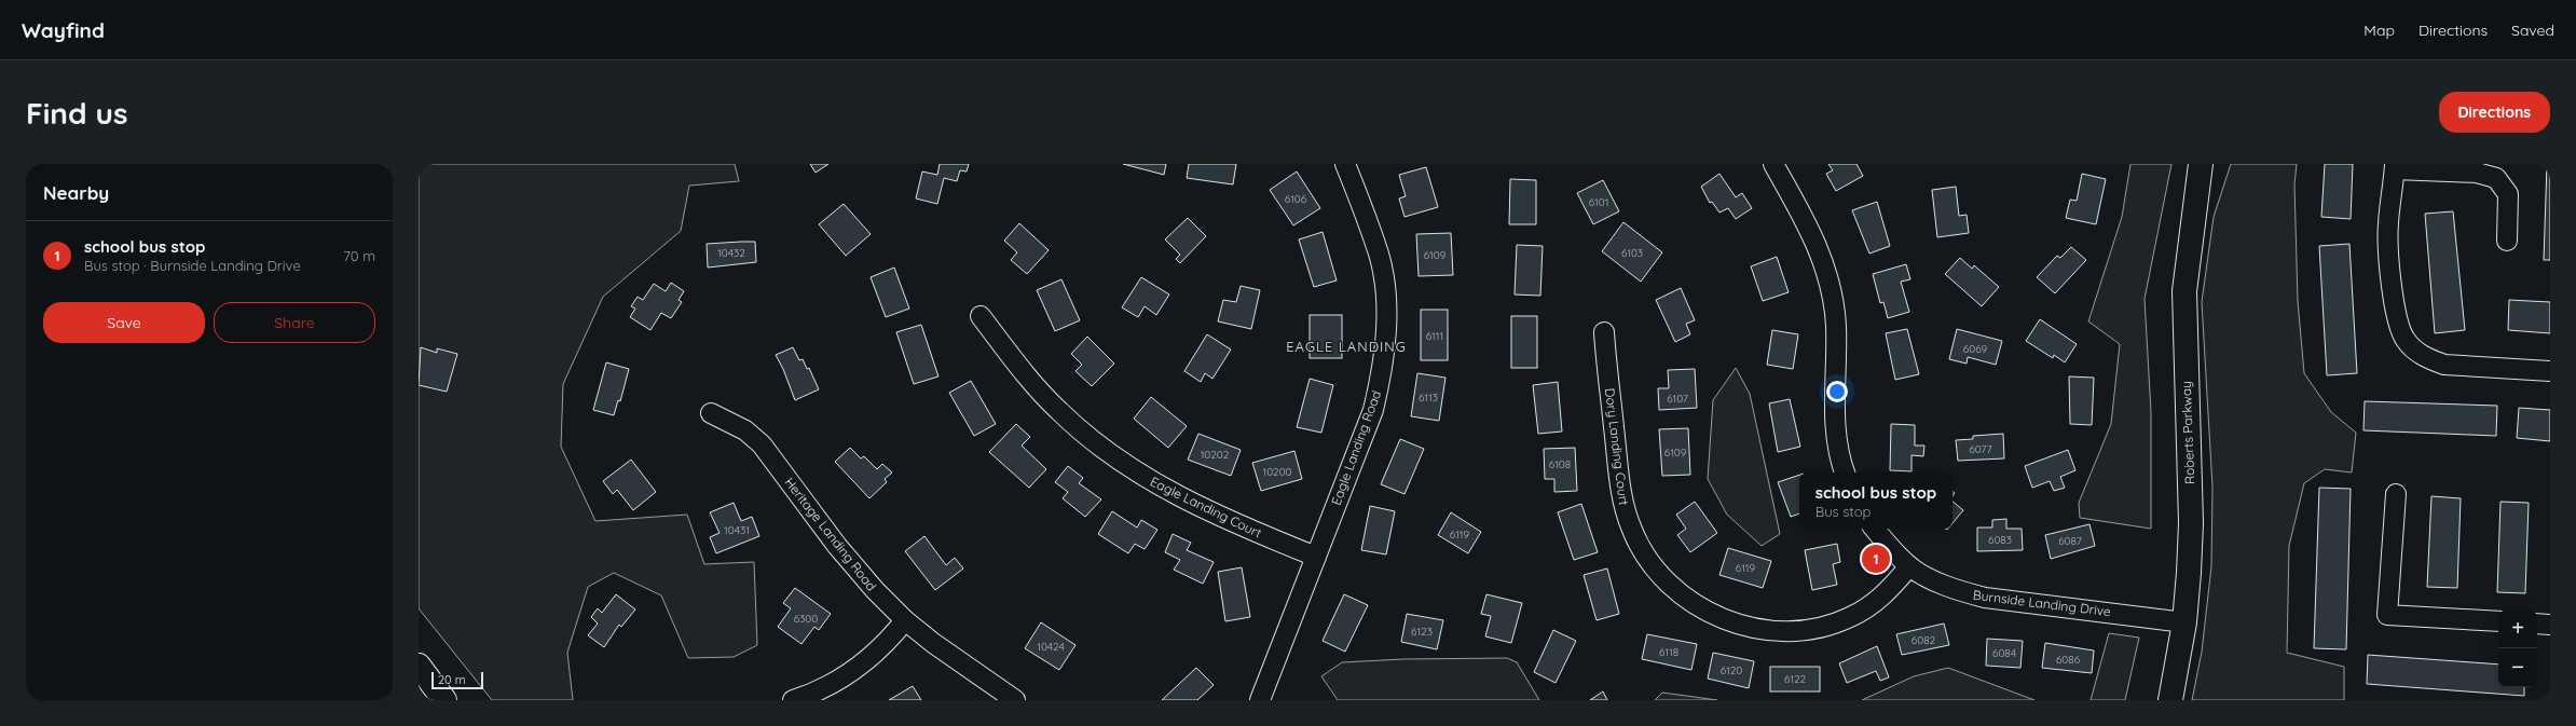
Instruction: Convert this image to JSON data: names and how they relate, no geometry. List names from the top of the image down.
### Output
{
  "streets": {
    "main road": ["Roberts Parkway"],
    "street": [
      "Dory Landing Court",
      "Eagle Landing Road",
      "Eagle Landing Court",
      "Heritage Landing Road",
      "Burnside Landing Drive"
    ]
  },
  "crossings": [
    ["Roberts Parkway", "Burnside Landing Drive"],
    ["Dory Landing Court", "Burnside Landing Drive"],
    ["Eagle Landing Road", "Eagle Landing Court"]
  ],
  "districts": ["EAGLE LANDING"],
  "house_numbers": [
    "6106",
    "6101",
    "10432",
    "6103",
    "6109",
    "6111",
    "6069",
    "6113",
    "6107",
    "6077",
    "6109",
    "10202",
    "6108",
    "10200",
    "10431",
    "6119",
    "6083",
    "6087",
    "6119",
    "6300",
    "6123",
    "6082",
    "10424",
    "6118",
    "6084",
    "6086",
    "6120",
    "6122"
  ],
  "scale_bar": "20 m",
  "page": {
    "header": "Wayfind",
    "nav": ["Map", "Directions", "Saved"],
    "buttons": [
      "Directions",
      ["Save", "Share"]
    ],
    "title": "Find us",
    "heading": "Nearby",
    "list": [
      {
        "mark": "1",
        "name": "school bus stop",
        "note": "Bus stop · Burnside Landing Drive",
        "value": "70 m"
      }
    ],
    "popup": ["school bus stop", "Bus stop"],
    "pins": "1",
    "map_buttons": ["+", "−"],
    "scale": "20 m"
  }
}
